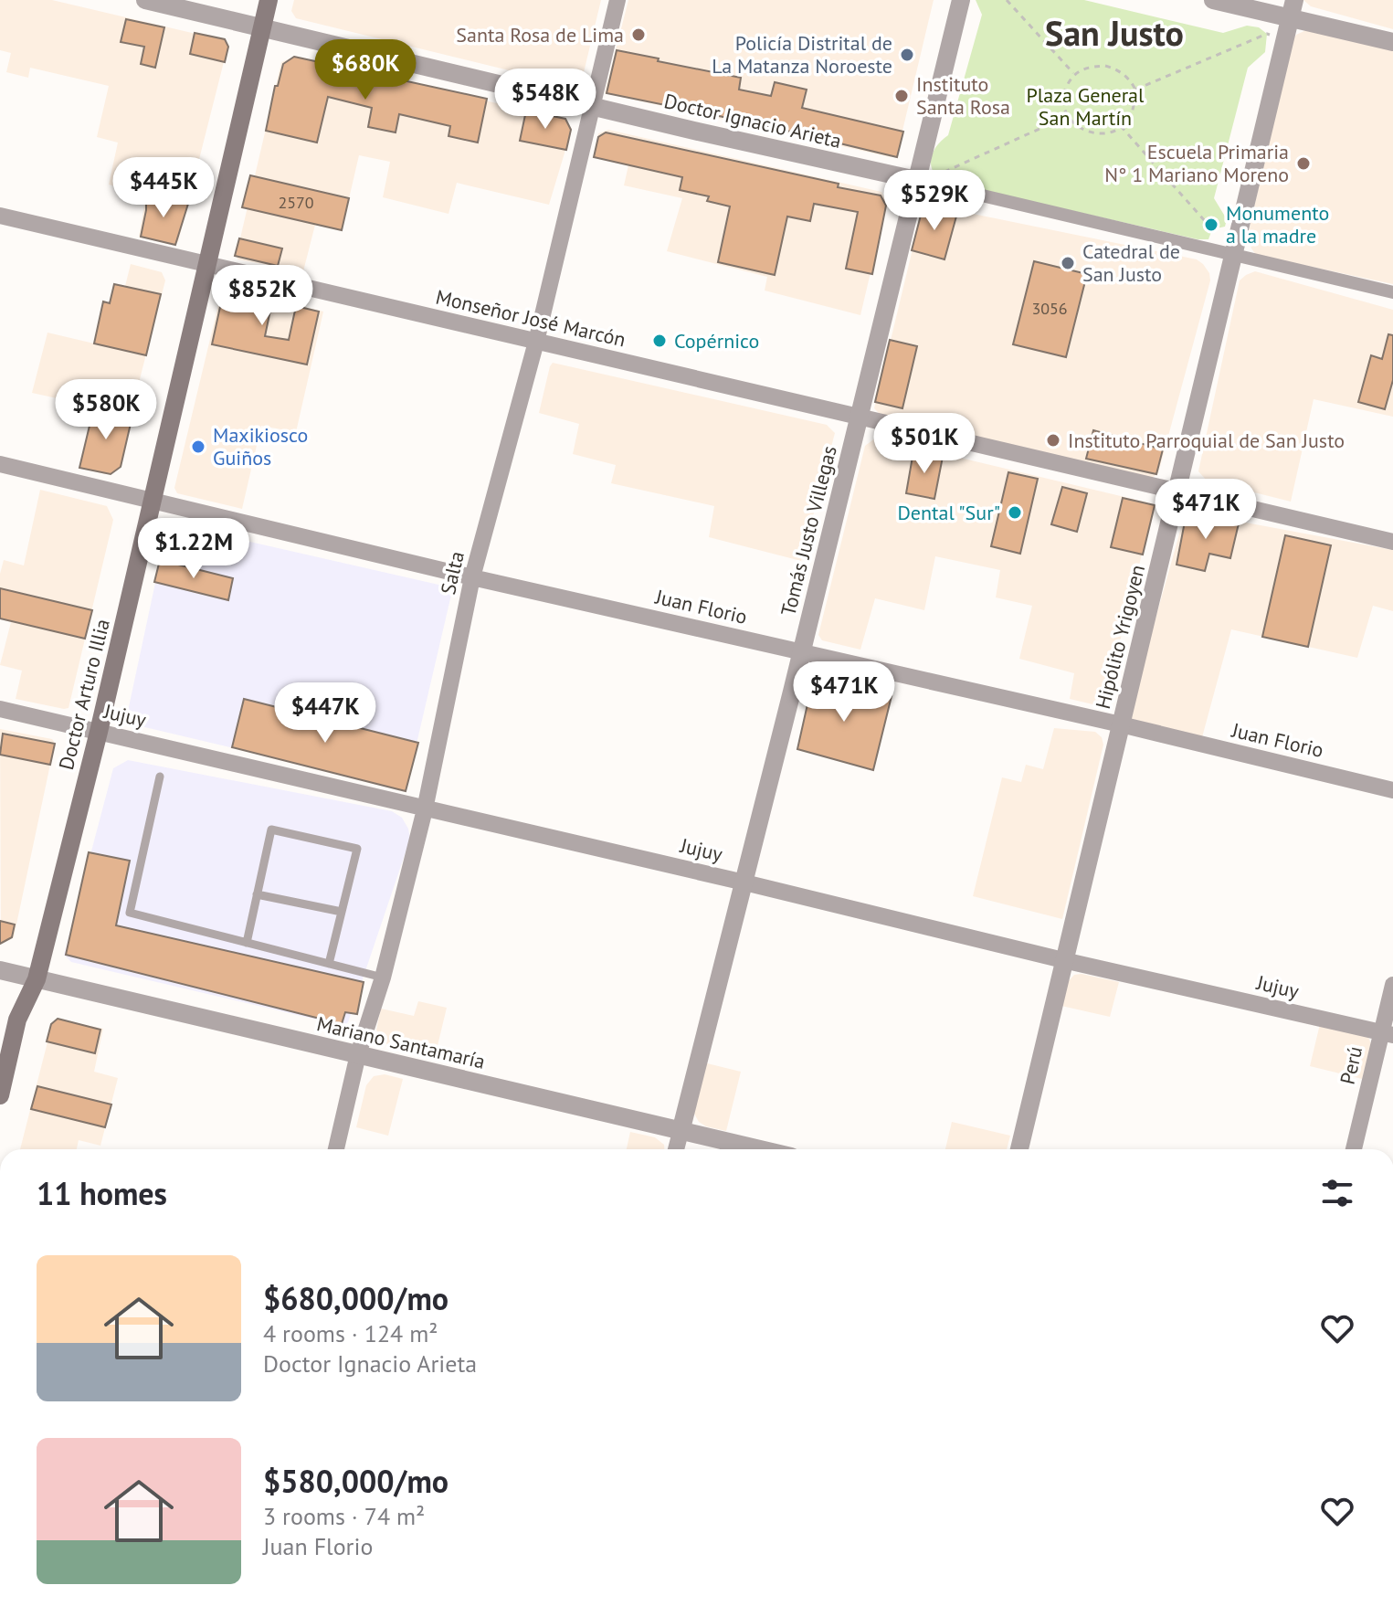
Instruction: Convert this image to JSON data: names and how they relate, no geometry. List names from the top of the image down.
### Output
{
  "streets": {
    "main road": ["Doctor Arturo Illia"],
    "street": [
      "Doctor Ignacio Arieta",
      "Monseñor José Marcón",
      "Tomás Justo Villegas",
      "Salta",
      "Juan Florio",
      "Hipólito Yrigoyen",
      "Jujuy",
      "Mariano Santamaría",
      "Perú"
    ]
  },
  "crossings": [
    ["Doctor Ignacio Arieta", "Tomás Justo Villegas"],
    ["Doctor Ignacio Arieta", "Salta"],
    ["Doctor Ignacio Arieta", "Hipólito Yrigoyen"],
    ["Doctor Ignacio Arieta", "Doctor Arturo Illia"],
    ["Monseñor José Marcón", "Tomás Justo Villegas"],
    ["Monseñor José Marcón", "Salta"],
    ["Monseñor José Marcón", "Hipólito Yrigoyen"],
    ["Monseñor José Marcón", "Doctor Arturo Illia"],
    ["Tomás Justo Villegas", "Juan Florio"],
    ["Tomás Justo Villegas", "Jujuy"],
    ["Tomás Justo Villegas", "Mariano Santamaría"],
    ["Salta", "Juan Florio"],
    ["Salta", "Jujuy"],
    ["Salta", "Mariano Santamaría"],
    ["Juan Florio", "Hipólito Yrigoyen"],
    ["Juan Florio", "Doctor Arturo Illia"],
    ["Hipólito Yrigoyen", "Jujuy"],
    ["Doctor Arturo Illia", "Jujuy"],
    ["Doctor Arturo Illia", "Mariano Santamaría"],
    ["Jujuy", "Perú"]
  ],
  "districts": ["San Justo"],
  "parks": ["Plaza General San Martín"],
  "places": [
    "Santa Rosa de Lima",
    "Policía Distrital de La Matanza Noroeste",
    "Instituto Santa Rosa",
    "Escuela Primaria N° 1 Mariano Moreno",
    "Monumento a la madre",
    "Catedral de San Justo",
    "Copérnico",
    "Instituto Parroquial de San Justo",
    "Maxikiosco Guiños",
    "Dental \"Sur\""
  ],
  "house_numbers": ["2570", "3056"],
  "page": {
    "price": [
      "$680K",
      "$548K",
      "$445K",
      "$529K",
      "$852K",
      "$580K",
      "$501K",
      "$471K",
      "$1.22M",
      "$471K",
      "$447K"
    ],
    "heading": "11 homes",
    "list": [
      {
        "name": "$680,000/mo",
        "note": "4 rooms · 124 m² · Doctor Ignacio Arieta"
      },
      {
        "name": "$580,000/mo",
        "note": "3 rooms · 74 m² · Juan Florio"
      }
    ]
  }
}
